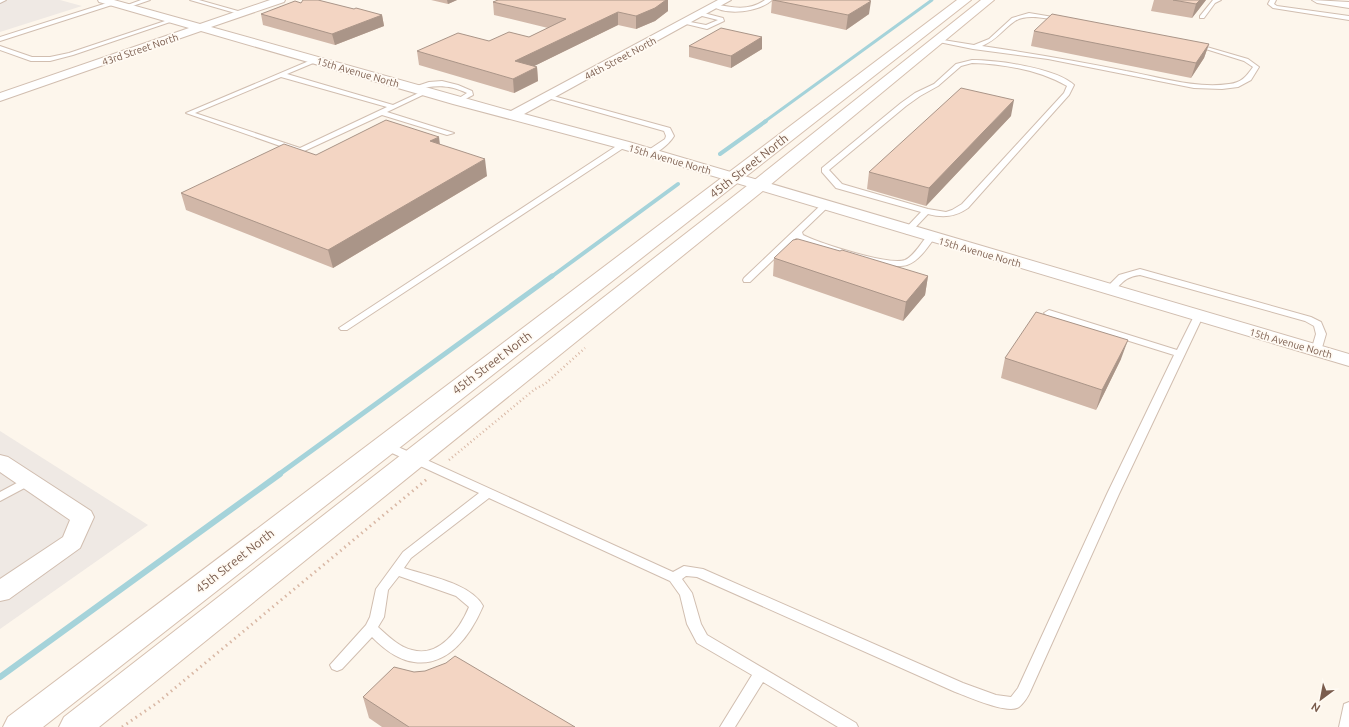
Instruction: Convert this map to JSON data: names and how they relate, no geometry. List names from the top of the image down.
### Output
{
  "streets": {
    "main road": ["45th Street North"],
    "street": ["43rd Street North", "44th Street North", "15th Avenue North"]
  },
  "crossings": [
    ["43rd Street North", "15th Avenue North"],
    ["44th Street North", "15th Avenue North"],
    ["15th Avenue North", "45th Street North"]
  ],
  "north": "bottom left"
}
